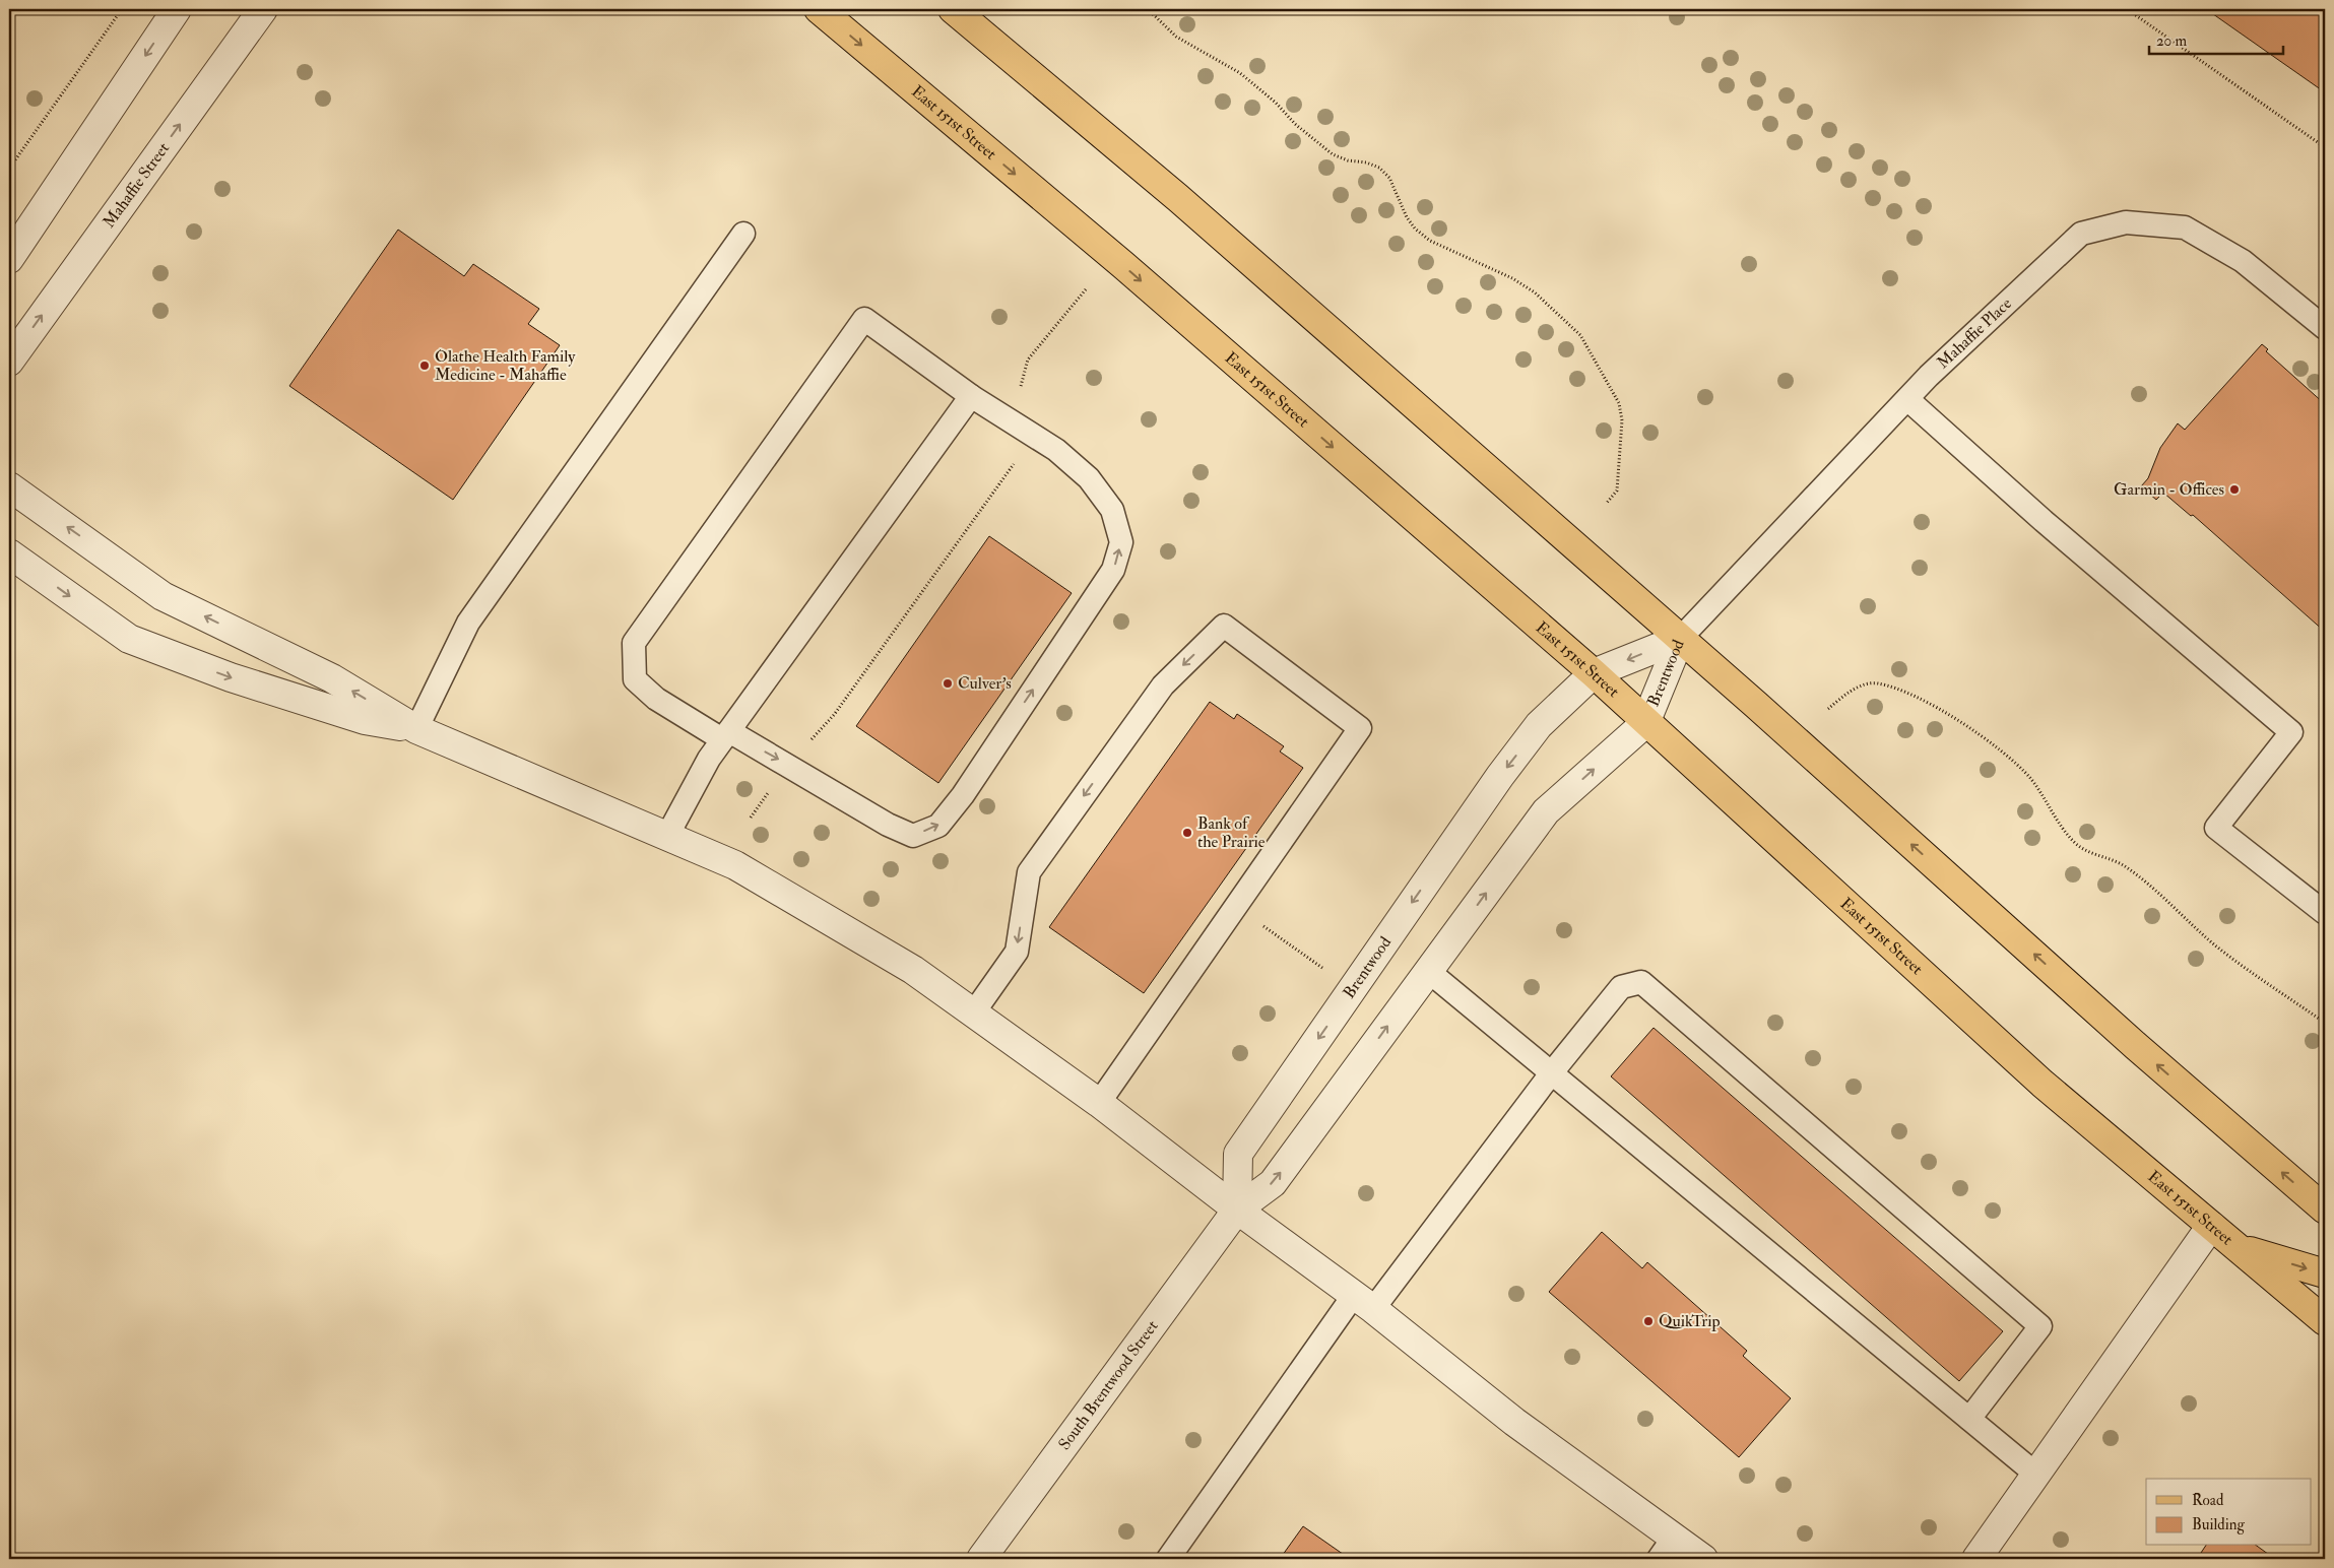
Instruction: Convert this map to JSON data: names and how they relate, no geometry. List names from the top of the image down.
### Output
{
  "streets": {
    "main road": ["East 151st Street"],
    "street": ["Mahaffie Street", "Brentwood", "South Brentwood Street"],
    "lane": ["Mahaffie Place"]
  },
  "crossings": [
    ["East 151st Street", "Brentwood"],
    ["Mahaffie Place", "Brentwood"],
    ["Brentwood", "South Brentwood Street"]
  ],
  "places": [
    "Olathe Health Family Medicine - Mahaffie",
    "Garmin - Offices",
    "Culver's",
    "Bank of the Prairie",
    "QuikTrip"
  ],
  "legend": ["Road", "Building"],
  "scale_bar": "20 m"
}
